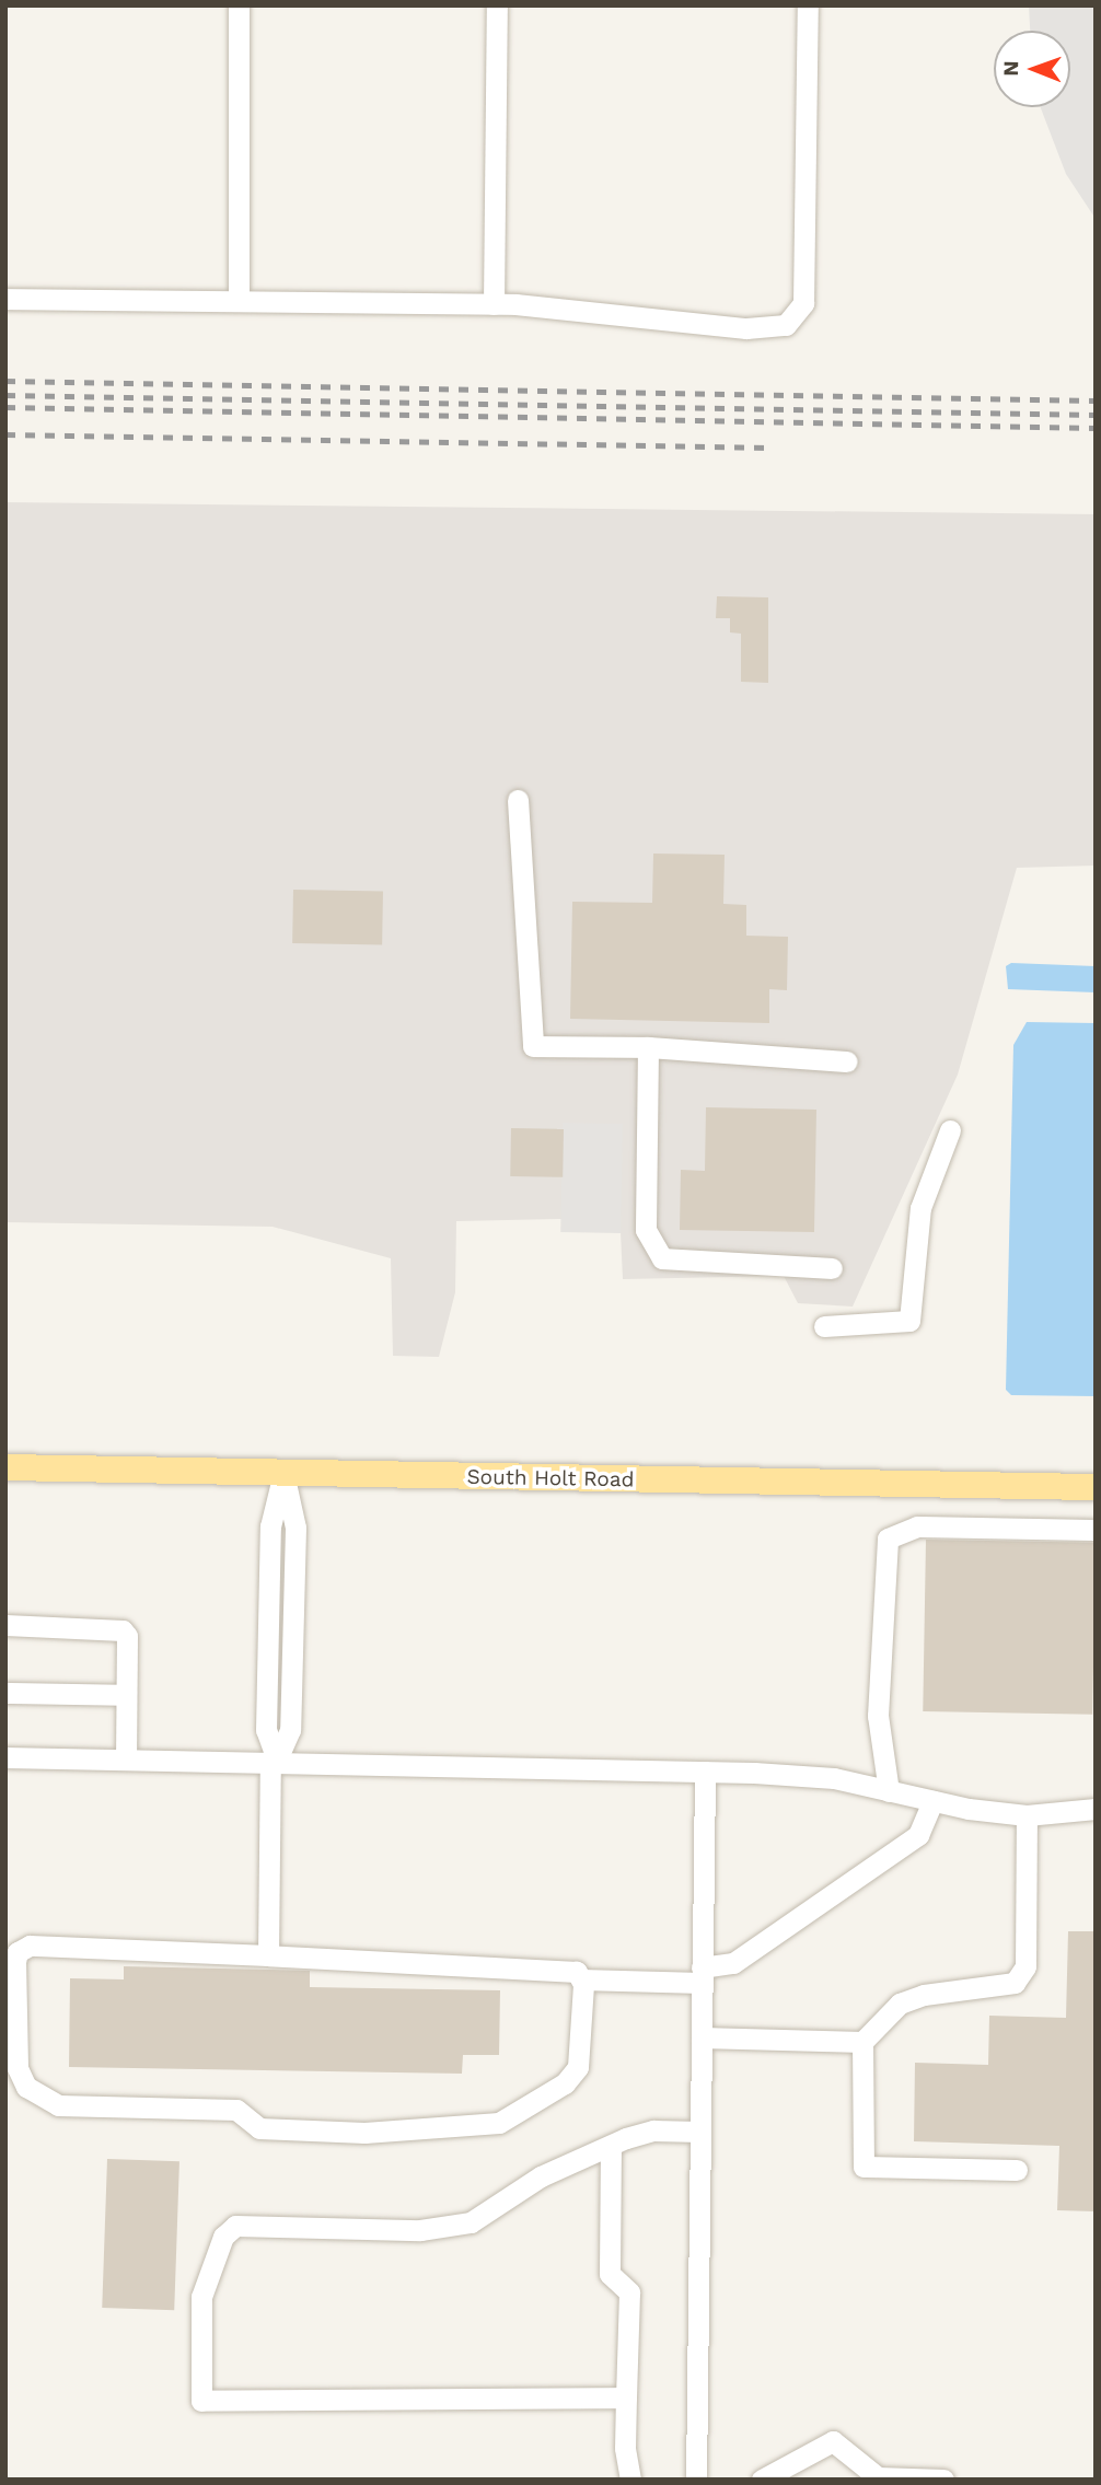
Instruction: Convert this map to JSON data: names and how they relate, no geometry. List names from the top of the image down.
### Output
{
  "streets": {
    "main road": ["South Holt Road"]
  },
  "north": "left"
}
